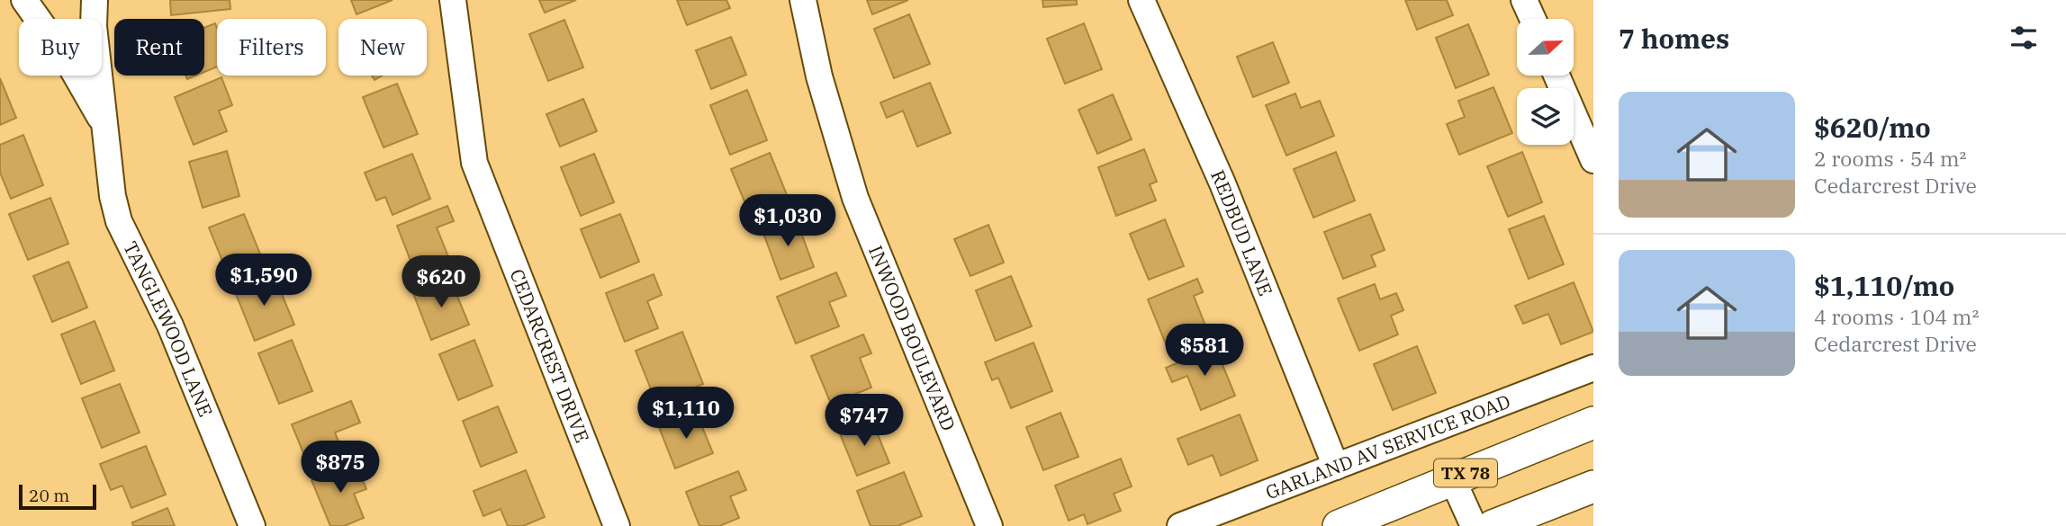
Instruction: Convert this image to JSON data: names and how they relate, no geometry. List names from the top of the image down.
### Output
{
  "streets": {
    "main road": ["TX 78"],
    "street": [
      "REDBUD LANE",
      "TANGLEWOOD LANE",
      "INWOOD BOULEVARD",
      "CEDARCREST DRIVE",
      "GARLAND AV SERVICE ROAD"
    ]
  },
  "crossings": [
    ["REDBUD LANE", "GARLAND AV SERVICE ROAD"]
  ],
  "scale_bar": "20 m",
  "north": "right",
  "page": {
    "heading": "7 homes",
    "chip": [
      "Buy",
      "Rent",
      "Filters",
      "New"
    ],
    "list": [
      {
        "name": "$620/mo",
        "note": "2 rooms · 54 m² · Cedarcrest Drive"
      },
      {
        "name": "$1,110/mo",
        "note": "4 rooms · 104 m² · Cedarcrest Drive"
      }
    ],
    "price": [
      "$1,030",
      "$1,590",
      "$620",
      "$581",
      "$1,110",
      "$747",
      "$875"
    ],
    "scale": "20 m"
  }
}
